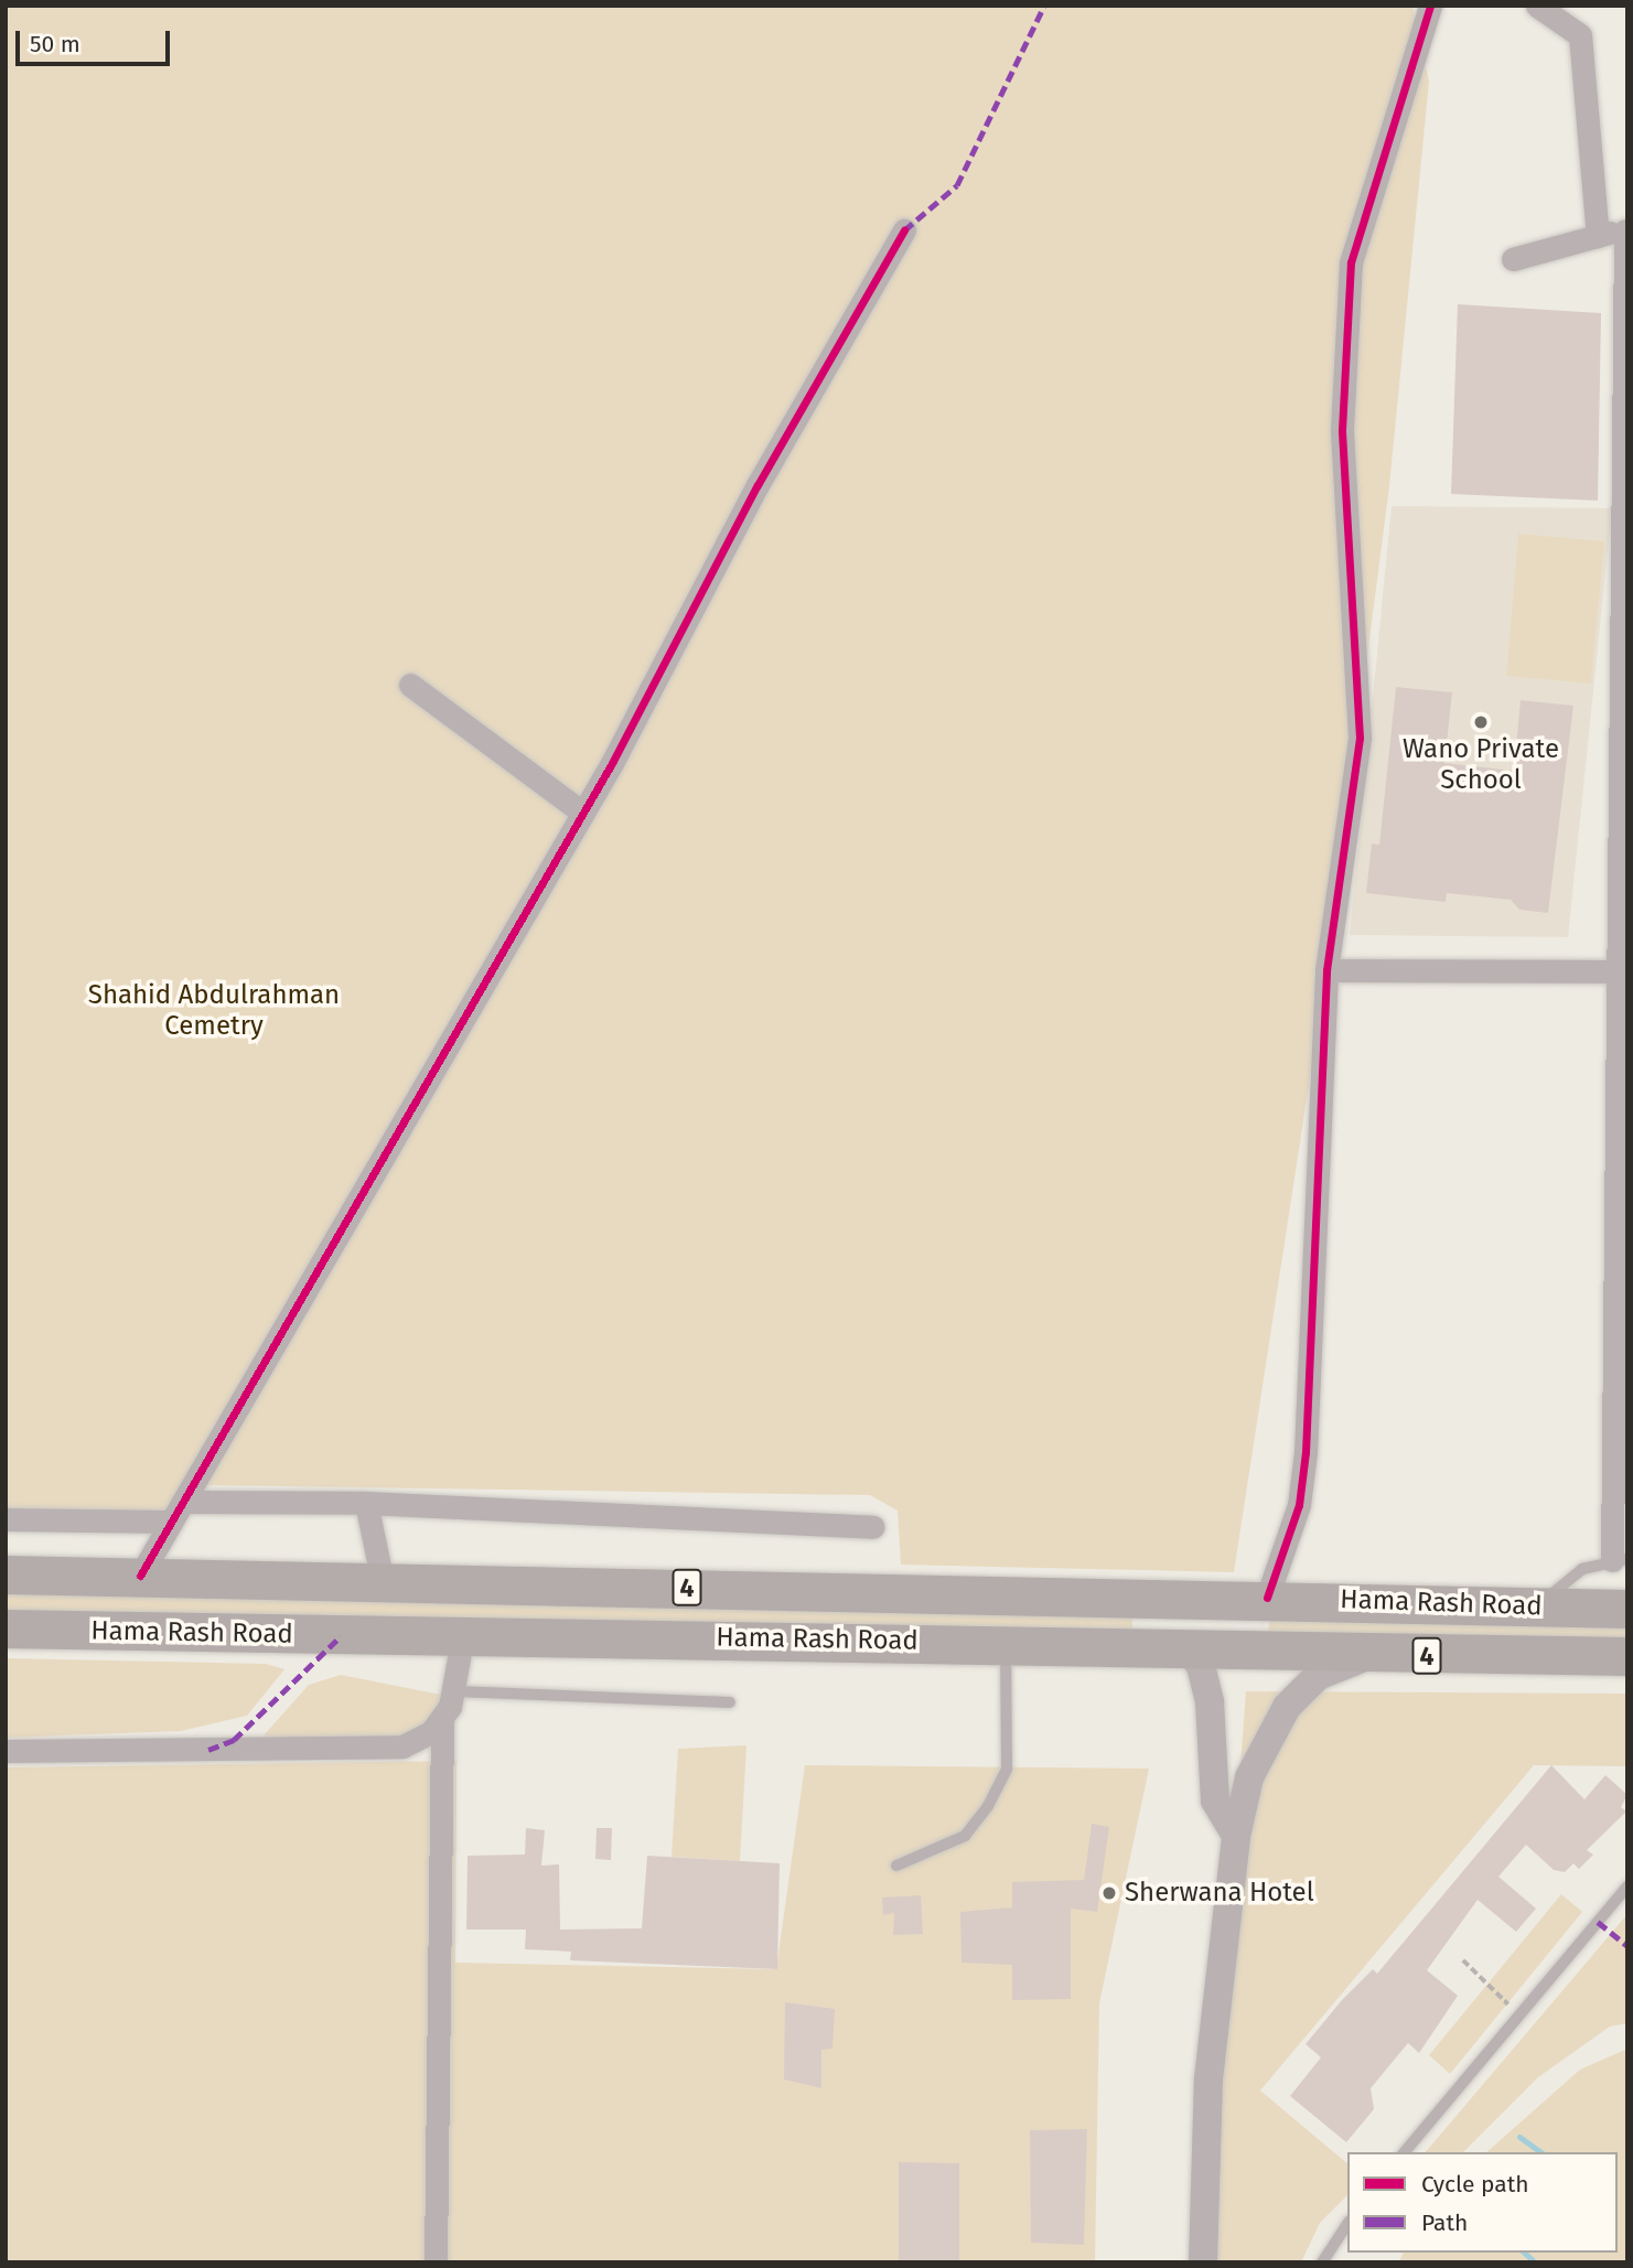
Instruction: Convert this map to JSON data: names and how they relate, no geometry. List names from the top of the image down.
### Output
{
  "streets": {
    "highway": ["4", "Hama Rash Road"]
  },
  "parks": ["Shahid Abdulrahman Cemetry"],
  "places": ["Wano Private School", "Sherwana Hotel"],
  "legend": ["Cycle path", "Path"],
  "scale_bar": "50 m"
}
